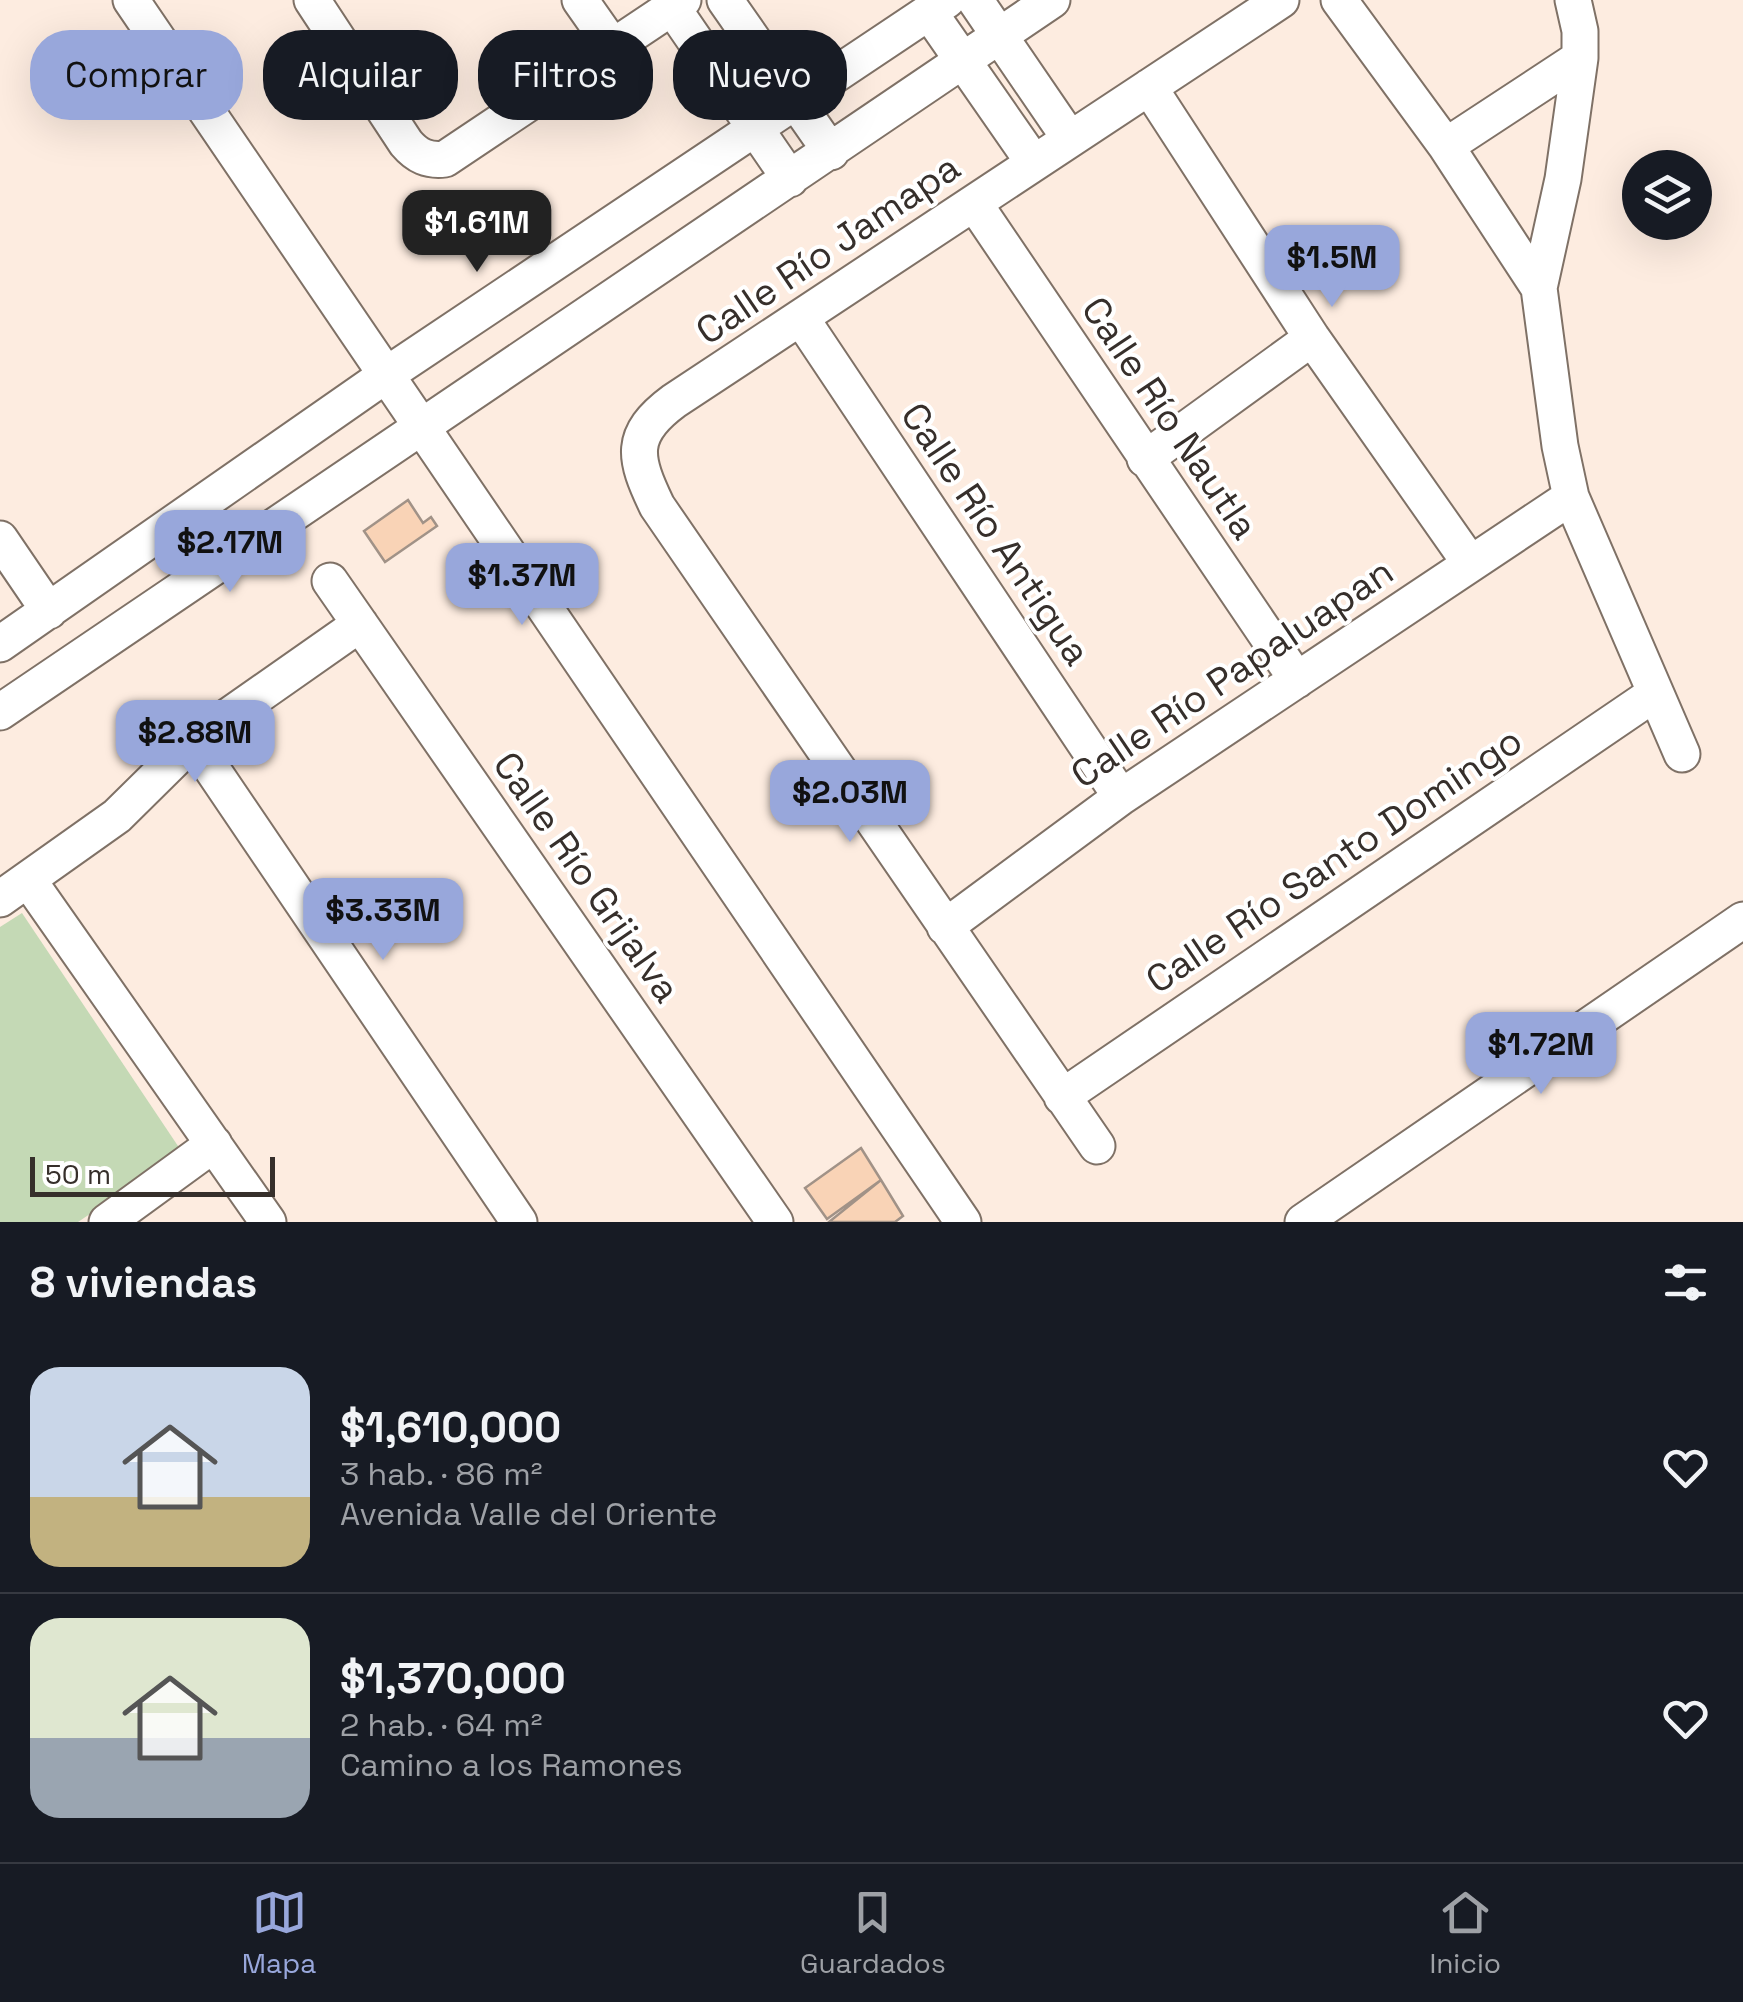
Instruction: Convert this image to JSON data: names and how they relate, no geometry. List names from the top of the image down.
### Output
{
  "streets": {
    "street": [
      "Calle Río Jamapa",
      "Calle Río Nautla",
      "Calle Río Antigua",
      "Calle Río Papaluapan",
      "Calle Río Santo Domingo",
      "Calle Río Grijalva"
    ]
  },
  "crossings": [
    ["Calle Río Jamapa", "Calle Río Nautla"],
    ["Calle Río Jamapa", "Calle Río Antigua"],
    ["Calle Río Jamapa", "Calle Río Papaluapan"],
    ["Calle Río Jamapa", "Calle Río Santo Domingo"],
    ["Calle Río Nautla", "Calle Río Papaluapan"],
    ["Calle Río Antigua", "Calle Río Papaluapan"]
  ],
  "scale_bar": "50 m",
  "page": {
    "chip": [
      "Comprar",
      "Alquilar",
      "Filtros",
      "Nuevo"
    ],
    "price": [
      "$1.61M",
      "$1.5M",
      "$2.17M",
      "$1.37M",
      "$2.88M",
      "$2.03M",
      "$3.33M",
      "$1.72M"
    ],
    "scale": "50 m",
    "heading": "8 viviendas",
    "list": [
      {
        "name": "$1,610,000",
        "note": "3 hab. · 86 m² · Avenida Valle del Oriente"
      },
      {
        "name": "$1,370,000",
        "note": "2 hab. · 64 m² · Camino a los Ramones"
      }
    ],
    "tabs": ["Mapa", "Guardados", "Inicio"]
  }
}
